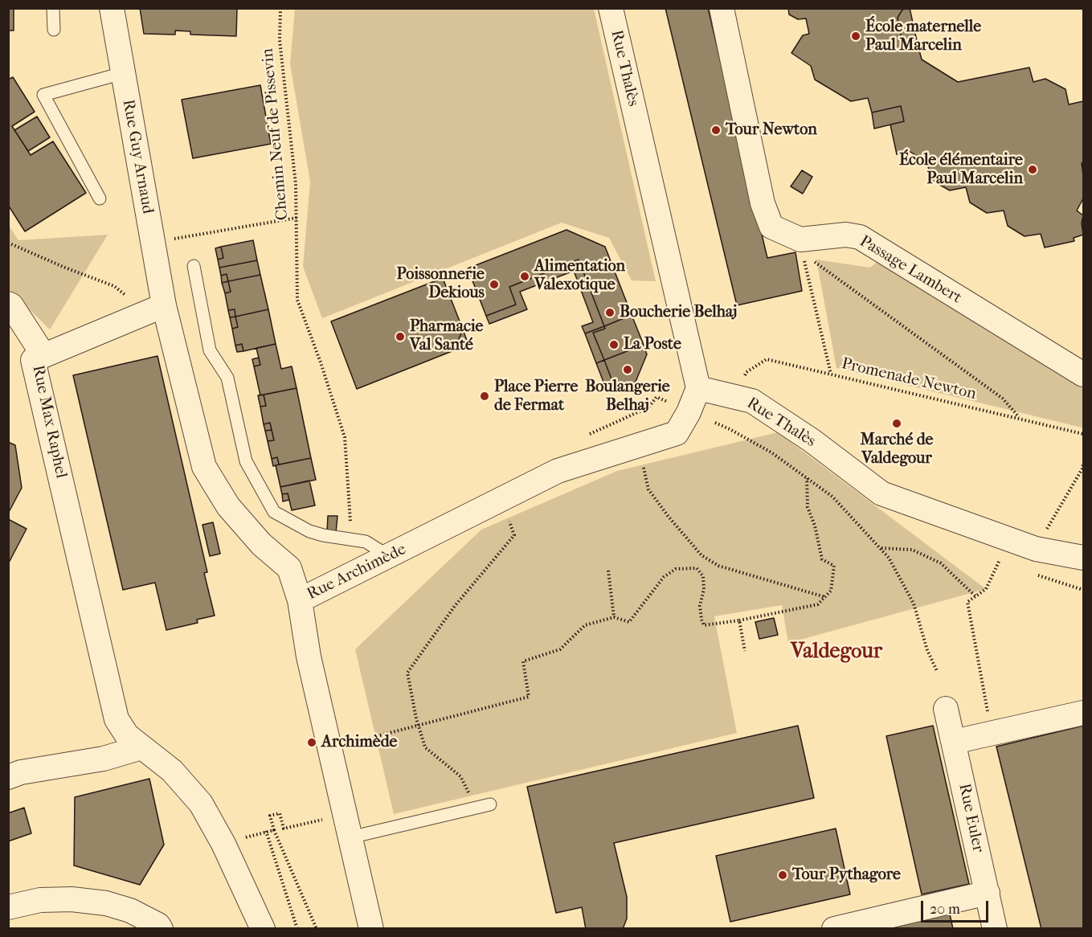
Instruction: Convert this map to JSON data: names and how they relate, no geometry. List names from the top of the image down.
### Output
{
  "streets": {
    "street": [
      "Rue Thalès",
      "Rue Guy Arnaud",
      "Passage Lambert",
      "Rue Max Raphel",
      "Rue Archimède",
      "Rue Euler"
    ],
    "path": ["Chemin Neuf de Pissevin", "Promenade Newton"]
  },
  "crossings": [
    ["Rue Thalès", "Rue Archimède"],
    ["Rue Guy Arnaud", "Rue Max Raphel"]
  ],
  "districts": ["Valdegour"],
  "places": [
    "École maternelle Paul Marcelin",
    "Tour Newton",
    "École élémentaire Paul Marcelin",
    "Alimentation Valexotique",
    "Poissonnerie Dekious",
    "Boucherie Belhaj",
    "Pharmacie Val Santé",
    "La Poste",
    "Boulangerie Belhaj",
    "Place Pierre de Fermat",
    "Marché de Valdegour",
    "Archimède",
    "Tour Pythagore"
  ],
  "scale_bar": "20 m"
}
